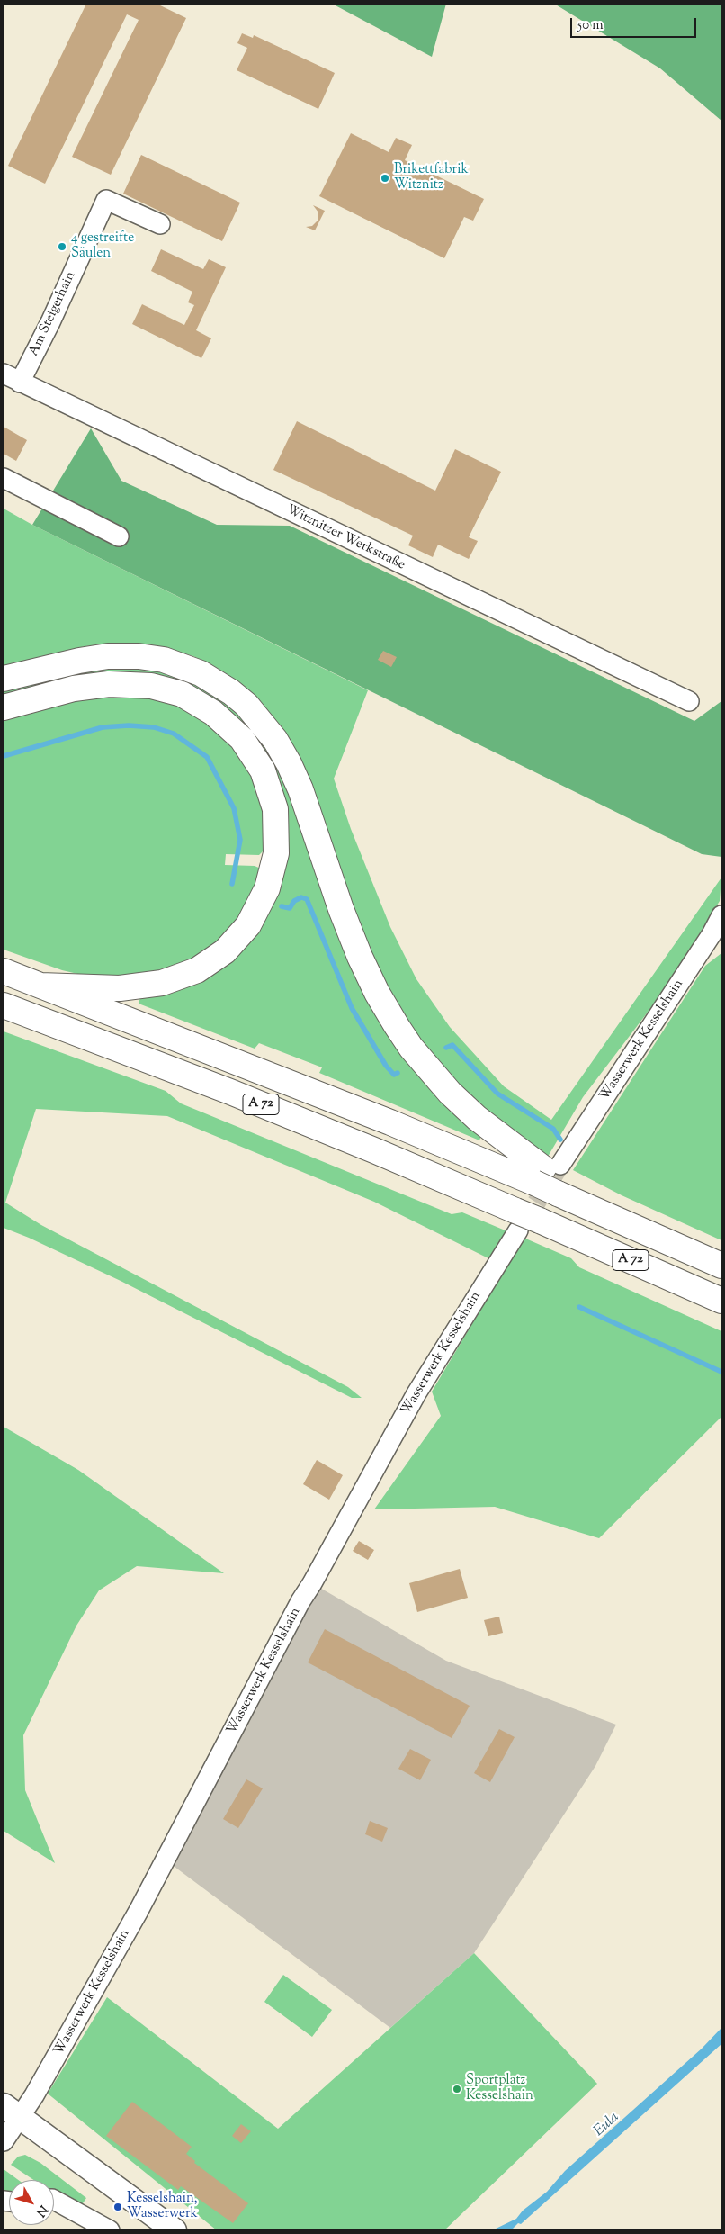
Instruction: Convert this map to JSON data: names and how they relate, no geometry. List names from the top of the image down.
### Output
{
  "streets": {
    "highway": ["A 72"],
    "street": ["Am Steigerhain", "Witznitzer Werkstraße", "Wasserwerk Kesselshain"]
  },
  "crossings": [
    ["Am Steigerhain", "Witznitzer Werkstraße"],
    ["Wasserwerk Kesselshain", "A 72"]
  ],
  "water": ["Eula"],
  "places": [
    "Brikettfabrik Witznitz",
    "4 gestreifte Säulen",
    "Sportplatz Kesselshain",
    "Kesselshain, Wasserwerk"
  ],
  "scale_bar": "50 m",
  "north": "bottom right"
}
